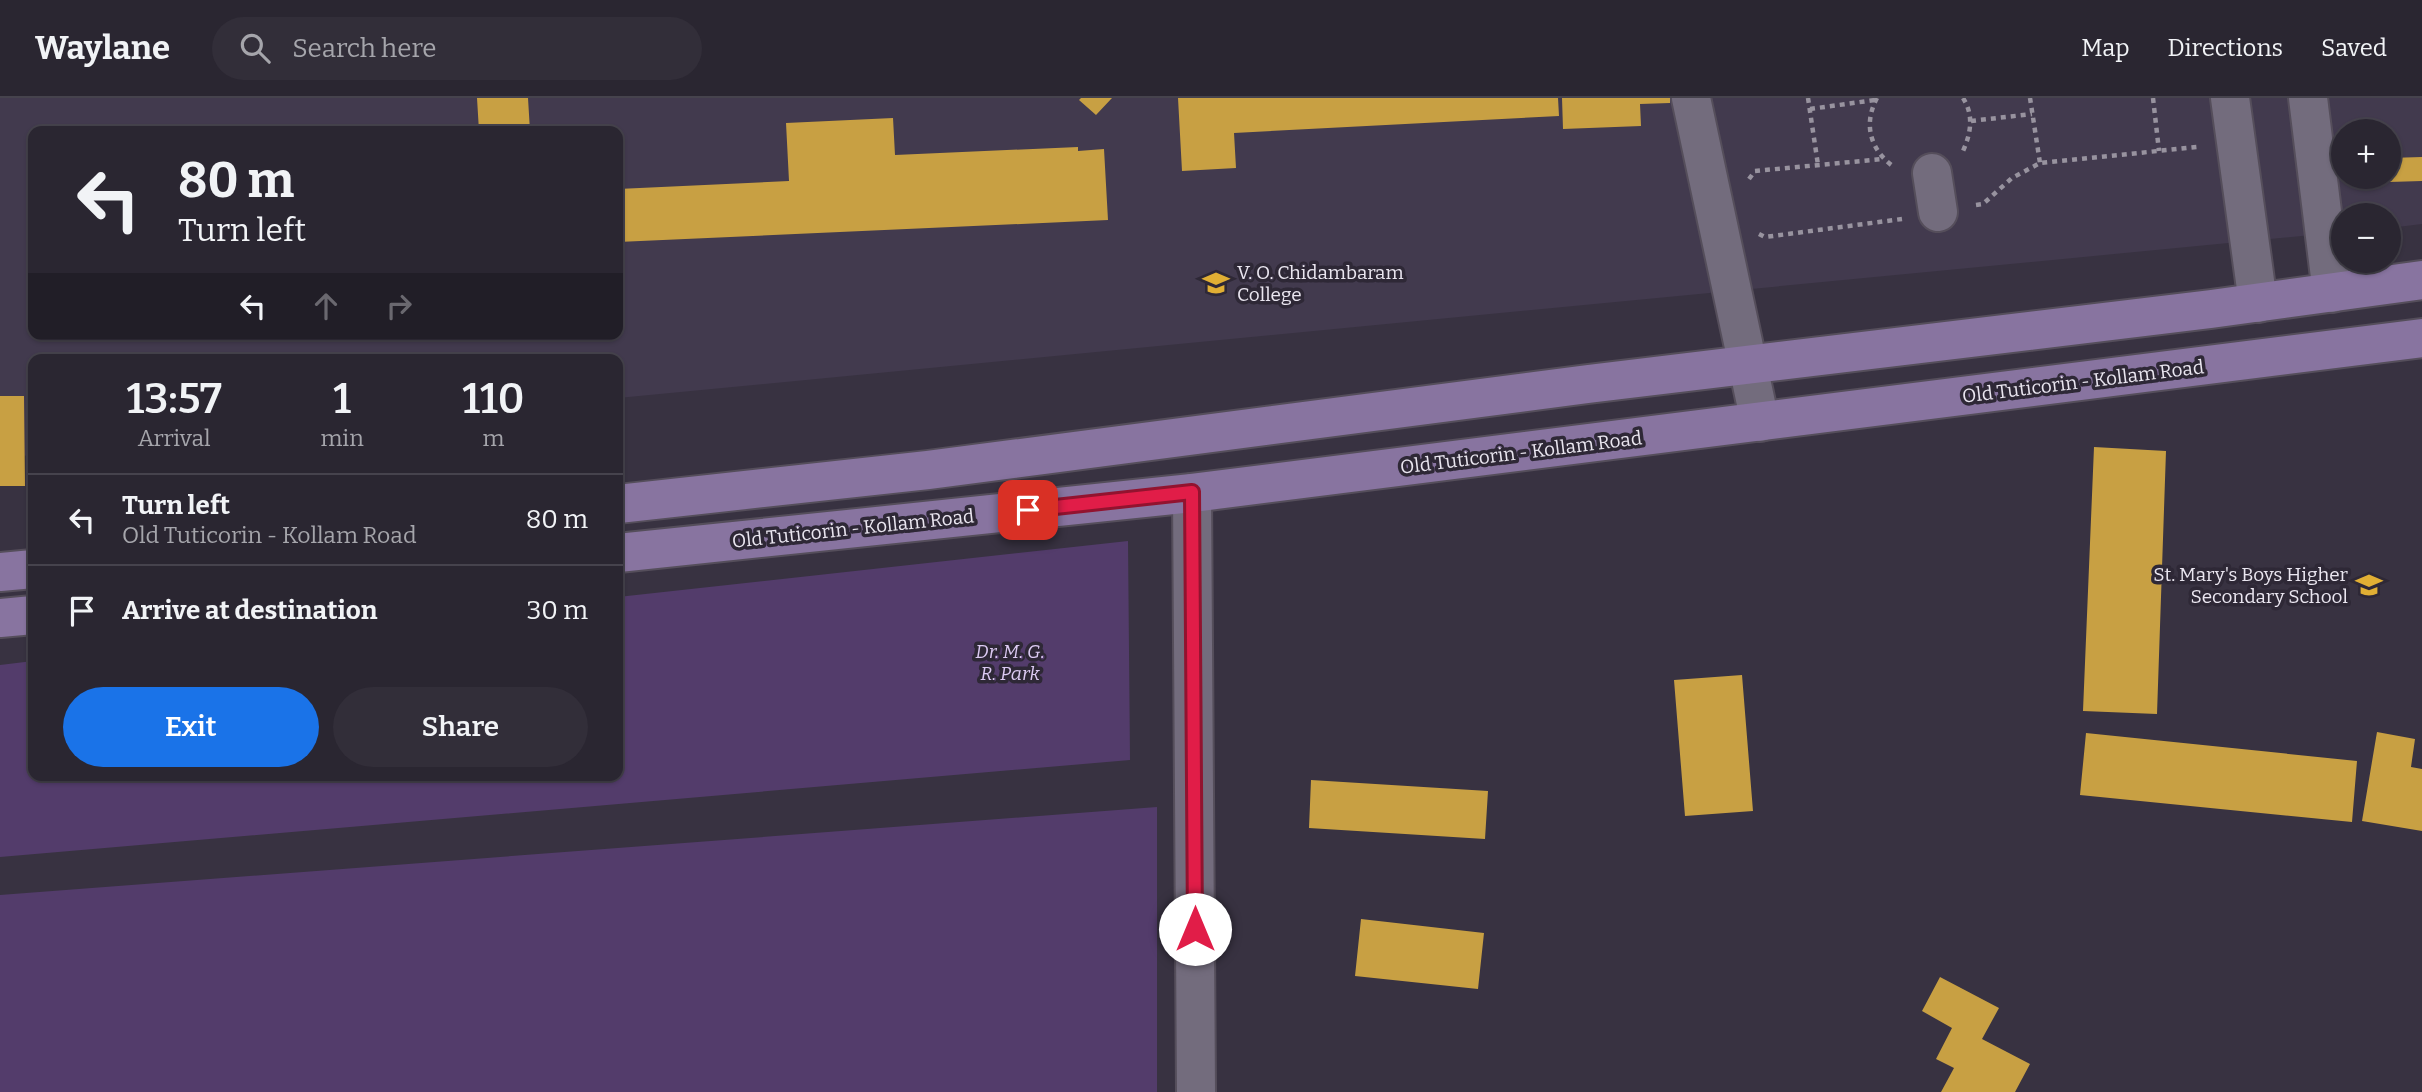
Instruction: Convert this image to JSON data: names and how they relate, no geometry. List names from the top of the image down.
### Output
{
  "streets": {
    "main road": ["Old Tuticorin - Kollam Road"]
  },
  "parks": ["Dr. M. G. R. Park"],
  "places": {
    "school or university": ["V. O. Chidambaram College", "St. Mary's Boys Higher Secondary School"]
  },
  "page": {
    "header": "Waylane",
    "search": "Search here",
    "nav": ["Map", "Directions", "Saved"],
    "map_buttons": ["+", "−"],
    "turn": ["80 m", "Turn left"],
    "eta": [
      "13:57",
      "Arrival",
      "1",
      "min",
      "110",
      "m"
    ],
    "list": [
      {
        "name": "Turn left",
        "note": "Old Tuticorin - Kollam Road",
        "value": "80 m"
      },
      {
        "name": "Arrive at destination",
        "value": "30 m"
      }
    ],
    "buttons": ["Exit", "Share"]
  }
}
